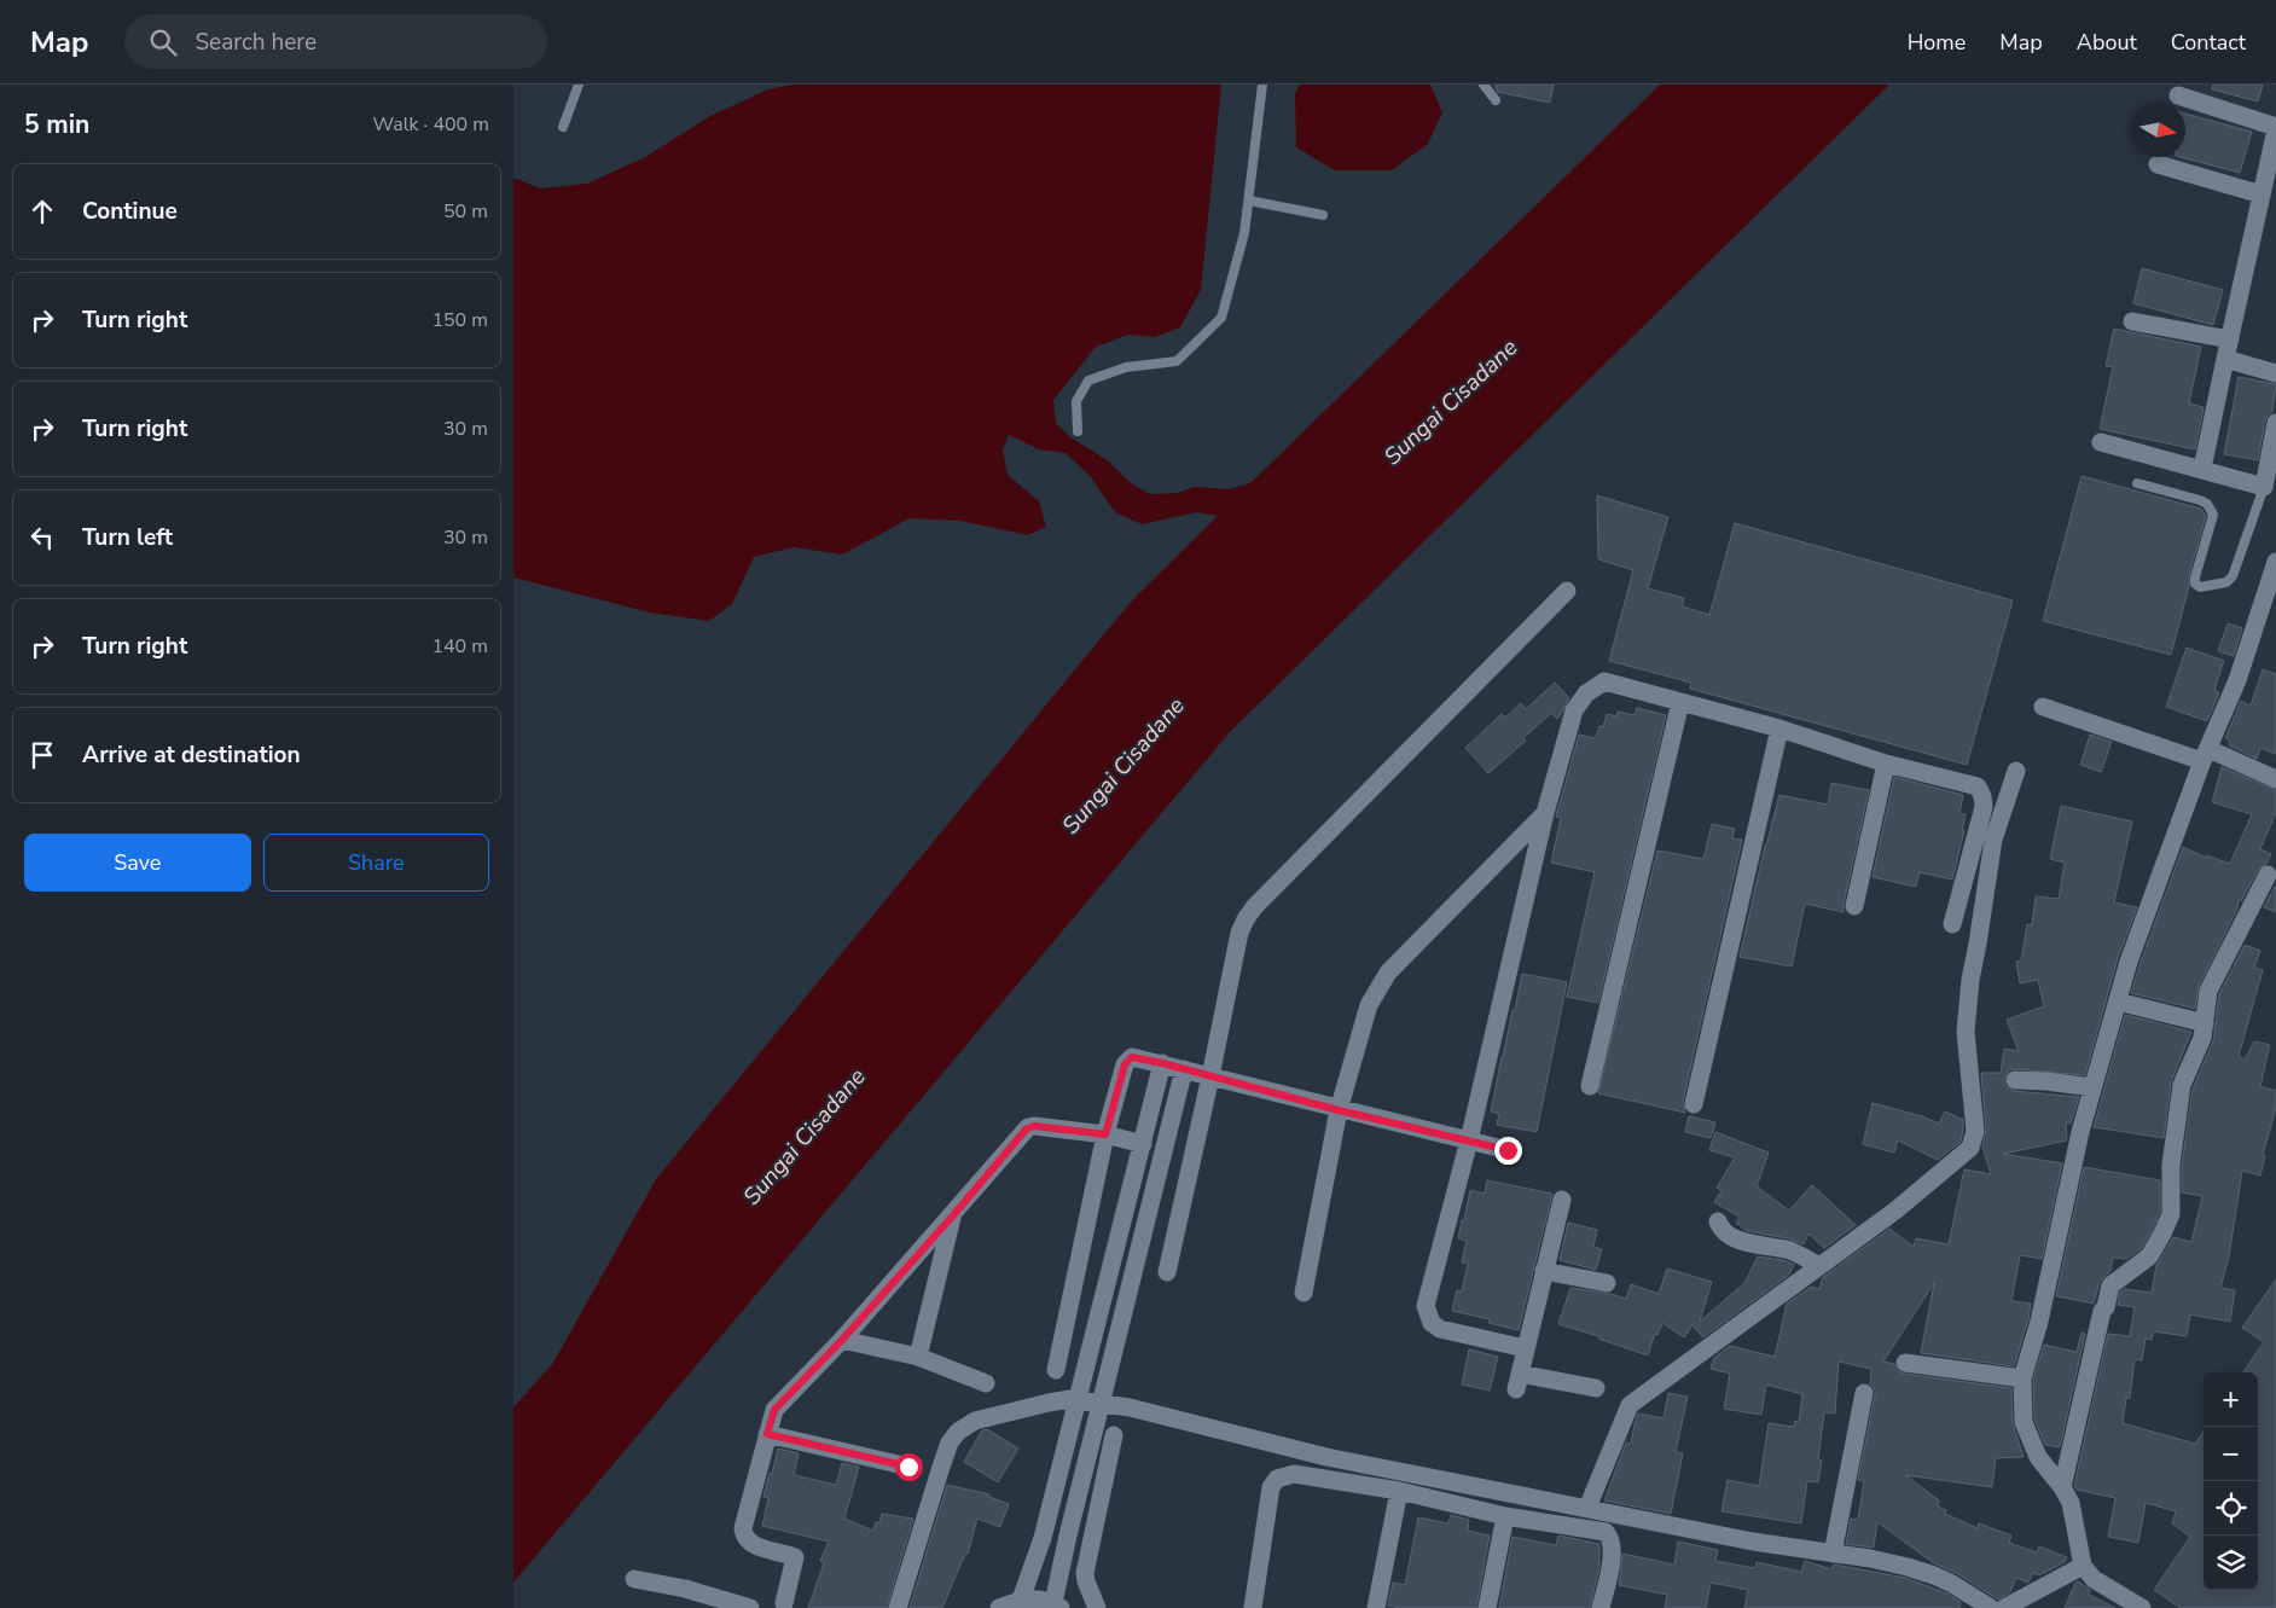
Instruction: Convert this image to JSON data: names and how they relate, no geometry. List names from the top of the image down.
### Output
{
  "water": ["Sungai Cisadane"],
  "north": "right",
  "page": {
    "header": "Map",
    "search": "Search here",
    "nav": [
      "Home",
      "Map",
      "About",
      "Contact"
    ],
    "heading": ["5 min", "Walk · 400 m"],
    "list": [
      ["Continue", "50 m"],
      ["Turn right", "150 m"],
      ["Turn right", "30 m"],
      ["Turn left", "30 m"],
      ["Turn right", "140 m"],
      "Arrive at destination"
    ],
    "buttons": ["Save", "Share"],
    "map_buttons": ["+", "−"]
  }
}
